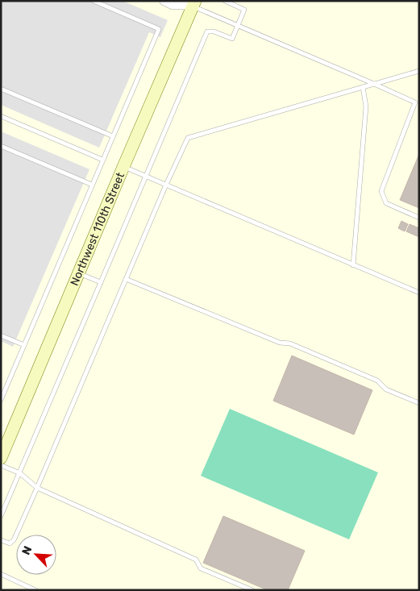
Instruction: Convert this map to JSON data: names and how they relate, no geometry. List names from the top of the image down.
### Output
{
  "streets": {
    "street": ["Northwest 110th Street"]
  },
  "north": "top left"
}
